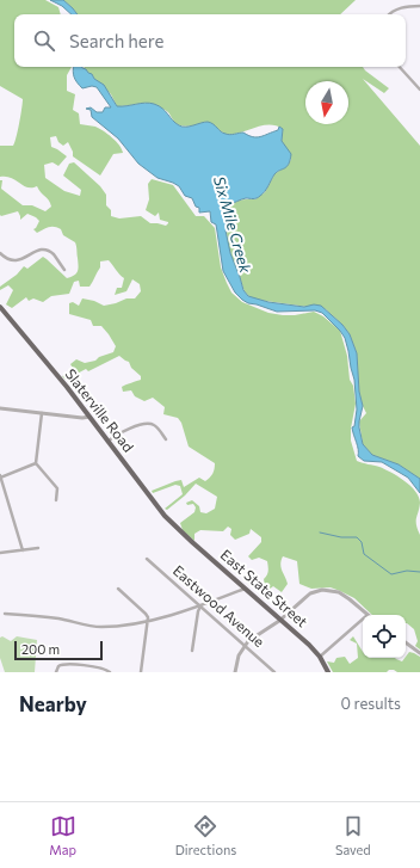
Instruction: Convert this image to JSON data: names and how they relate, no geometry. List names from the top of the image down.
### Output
{
  "streets": {
    "highway": ["Slaterville Road", "East State Street"],
    "street": ["Eastwood Avenue"]
  },
  "crossings": [
    ["Slaterville Road", "East State Street"]
  ],
  "water": ["Six Mile Creek"],
  "scale_bar": "200 m",
  "north": "bottom",
  "page": {
    "search": "Search here",
    "scale": "200 m",
    "heading": ["Nearby", "0 results"],
    "nav": ["Map", "Directions", "Saved"]
  }
}
